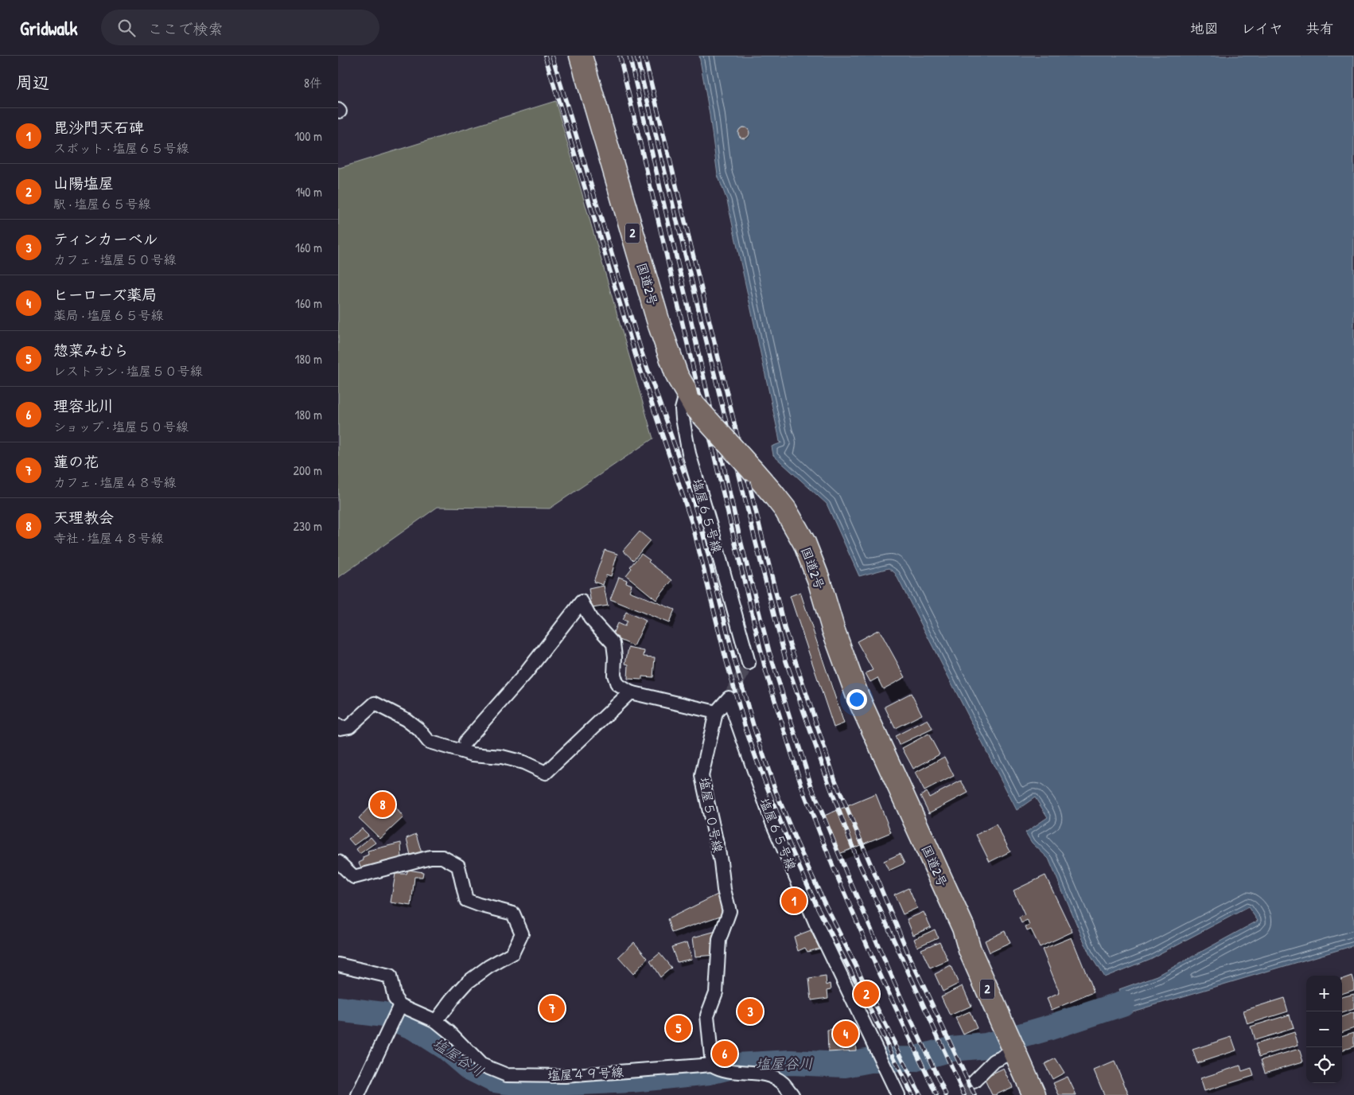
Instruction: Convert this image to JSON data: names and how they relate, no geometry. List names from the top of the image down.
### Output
{
  "streets": {
    "highway": ["2", "国道2号"],
    "street": ["塩屋６５号線", "塩屋５０号線", "塩屋４９号線"]
  },
  "crossings": [
    ["国道2号", "塩屋６５号線"],
    ["塩屋６５号線", "塩屋５０号線"],
    ["塩屋５０号線", "塩屋４９号線"]
  ],
  "water": ["塩屋谷川"],
  "page": {
    "header": "Gridwalk",
    "search": "ここで検索",
    "nav": ["地図", "レイヤ", "共有"],
    "heading": ["周辺", "8件"],
    "list": [
      {
        "mark": "1",
        "name": "毘沙門天石碑",
        "note": "スポット · 塩屋６５号線",
        "value": "100 m"
      },
      {
        "mark": "2",
        "name": "山陽塩屋",
        "note": "駅 · 塩屋６５号線",
        "value": "140 m"
      },
      {
        "mark": "3",
        "name": "ティンカーベル",
        "note": "カフェ · 塩屋５０号線",
        "value": "160 m"
      },
      {
        "mark": "4",
        "name": "ヒーローズ薬局",
        "note": "薬局 · 塩屋６５号線",
        "value": "160 m"
      },
      {
        "mark": "5",
        "name": "惣菜みむら",
        "note": "レストラン · 塩屋５０号線",
        "value": "180 m"
      },
      {
        "mark": "6",
        "name": "理容北川",
        "note": "ショップ · 塩屋５０号線",
        "value": "180 m"
      },
      {
        "mark": "7",
        "name": "蓮の花",
        "note": "カフェ · 塩屋４８号線",
        "value": "200 m"
      },
      {
        "mark": "8",
        "name": "天理教会",
        "note": "寺社 · 塩屋４８号線",
        "value": "230 m"
      }
    ],
    "pins": [
      "8",
      "1",
      "2",
      "7",
      "3",
      "5",
      "4",
      "6"
    ],
    "map_buttons": ["+", "−"]
  }
}
